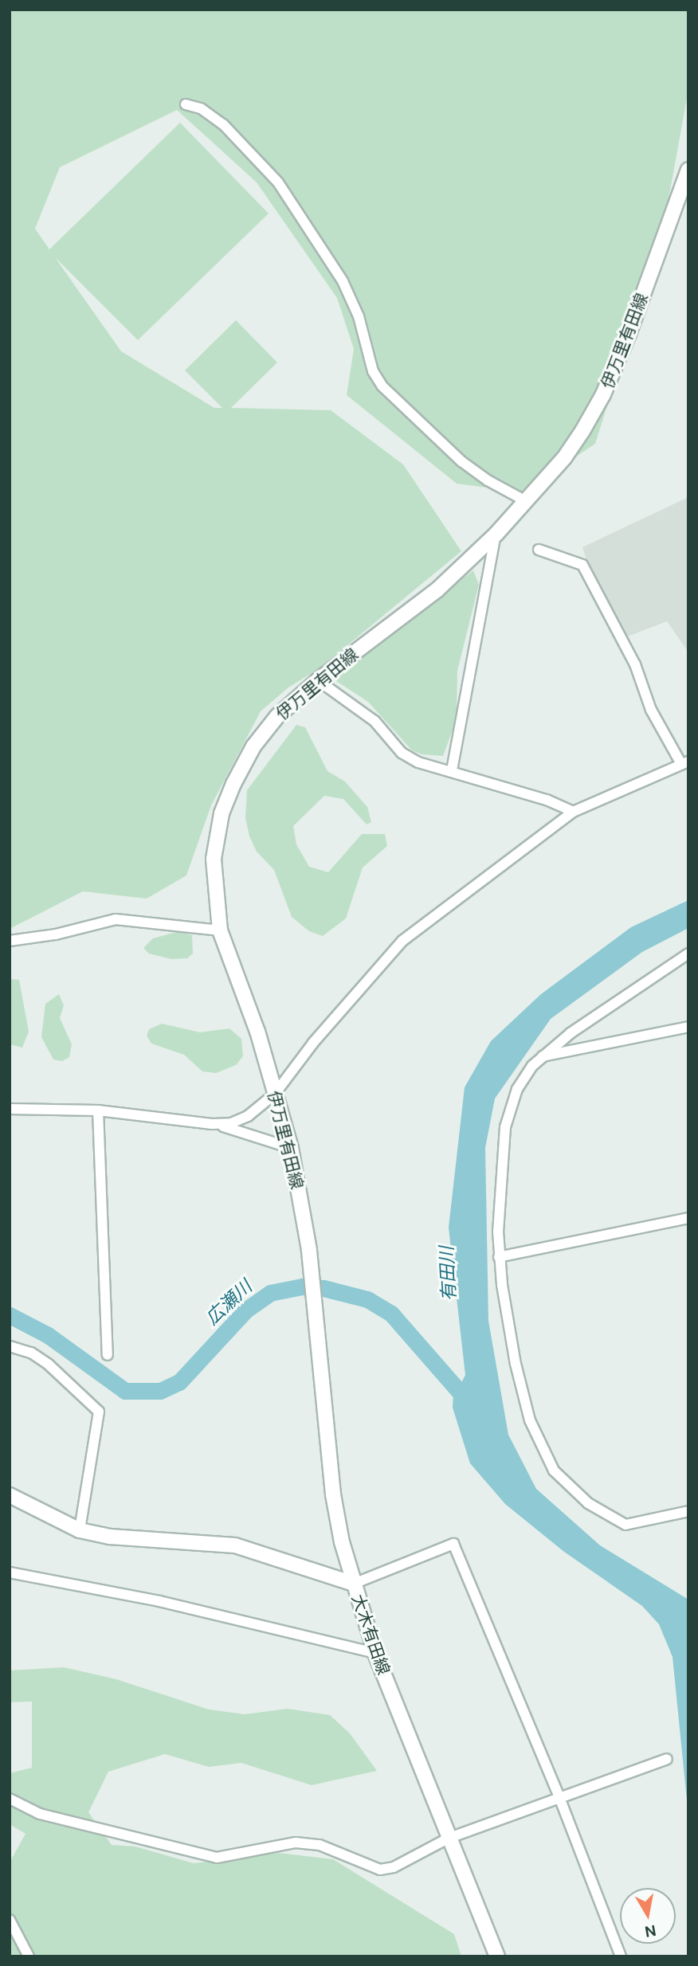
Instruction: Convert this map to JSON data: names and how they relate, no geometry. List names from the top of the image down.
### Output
{
  "streets": {
    "main road": ["伊万里有田線", "大木有田線"]
  },
  "crossings": [
    ["伊万里有田線", "大木有田線"]
  ],
  "water": ["有田川", "広瀬川"],
  "north": "bottom"
}
